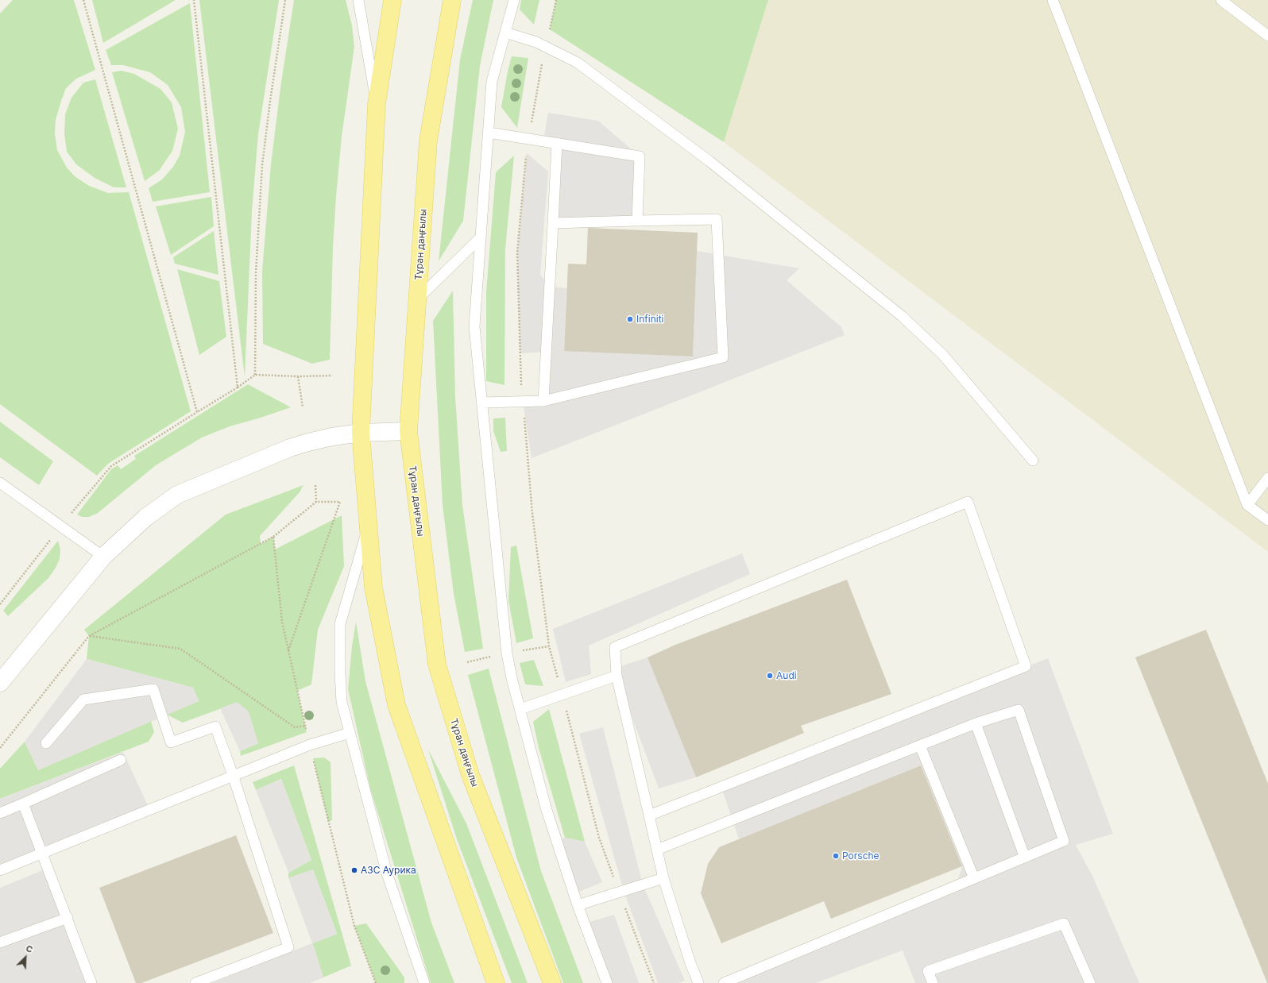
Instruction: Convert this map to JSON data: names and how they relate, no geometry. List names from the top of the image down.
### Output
{
  "streets": {
    "main road": ["Тұран даңғылы"]
  },
  "places": [
    "Infiniti",
    "Audi",
    "Porsche",
    "АЗС Аурика"
  ],
  "north": "top right"
}
